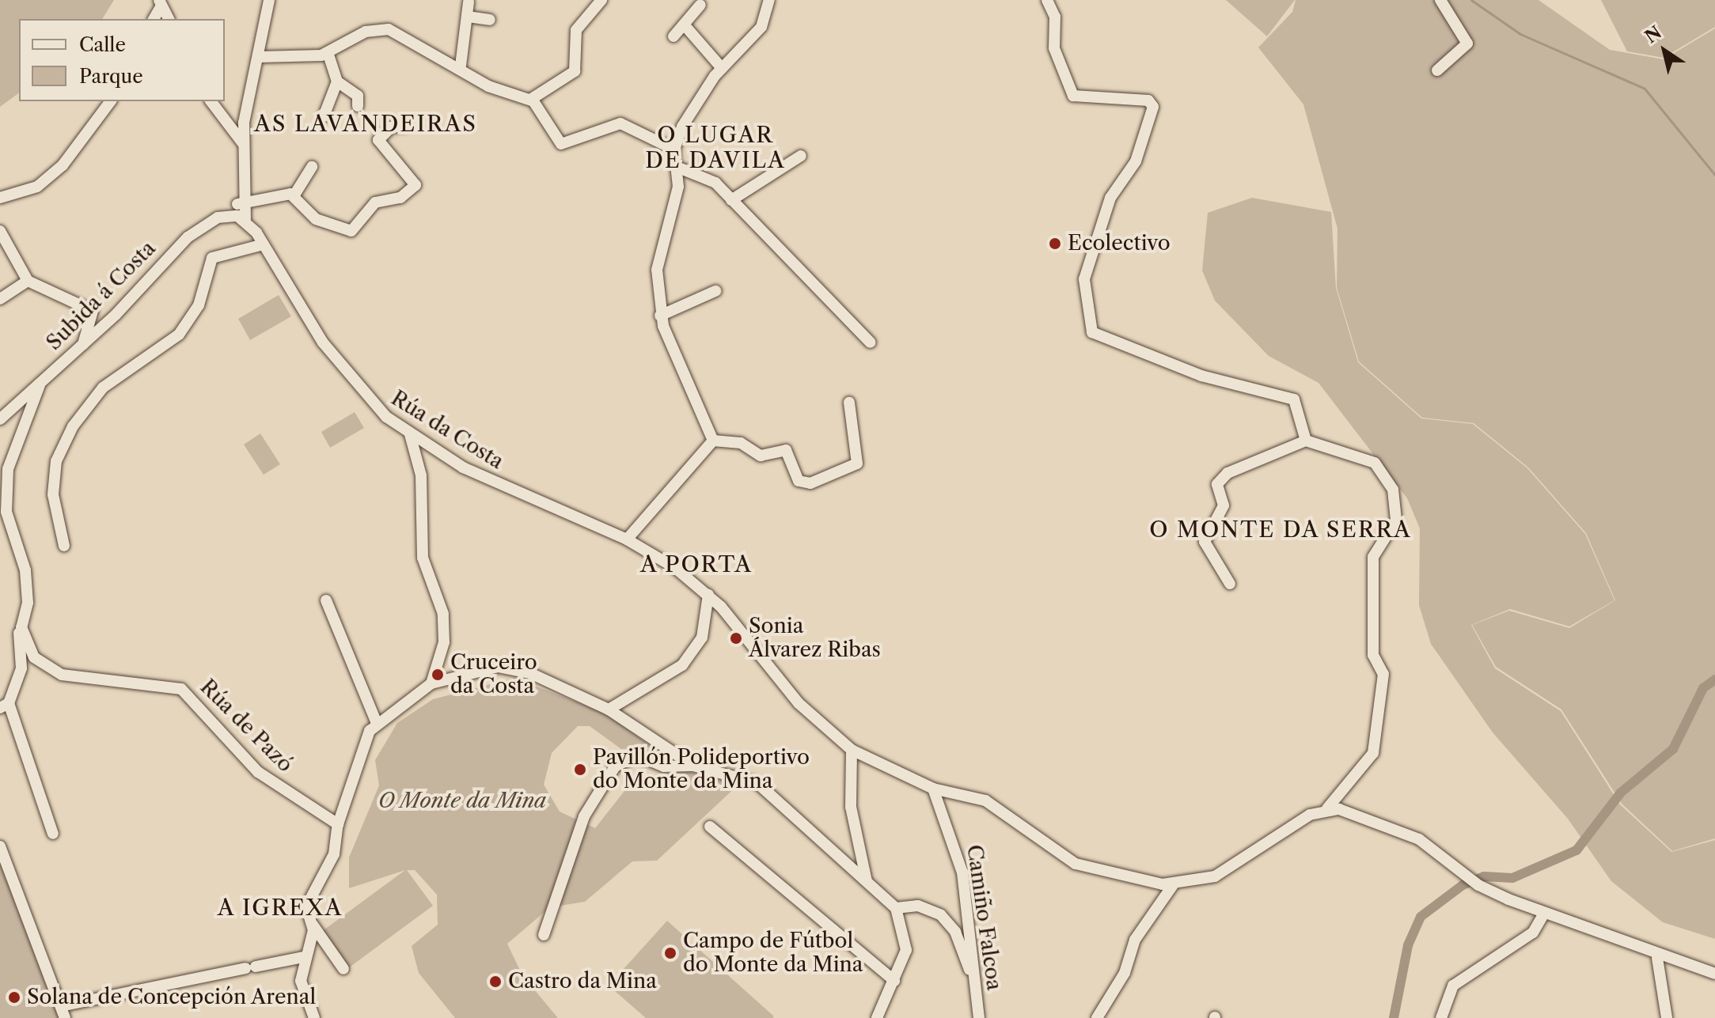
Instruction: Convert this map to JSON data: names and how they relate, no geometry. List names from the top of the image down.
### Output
{
  "streets": {
    "street": [
      "Subida á Costa",
      "Rúa da Costa",
      "Rúa de Pazó",
      "Camiño Falcoa"
    ]
  },
  "crossings": [
    ["Rúa da Costa", "Camiño Falcoa"]
  ],
  "districts": [
    "AS LAVANDEIRAS",
    "O LUGAR DE DAVILA",
    "O MONTE DA SERRA",
    "A PORTA",
    "A IGREXA"
  ],
  "parks": ["O Monte da Mina"],
  "places": [
    "Ecolectivo",
    "Sonia Álvarez Ribas",
    "Cruceiro da Costa",
    "Pavillón Polideportivo do Monte da Mina",
    "Campo de Fútbol do Monte da Mina",
    "Castro da Mina",
    "Solana de Concepción Arenal"
  ],
  "legend": ["Calle", "Parque"],
  "north": "top left"
}
